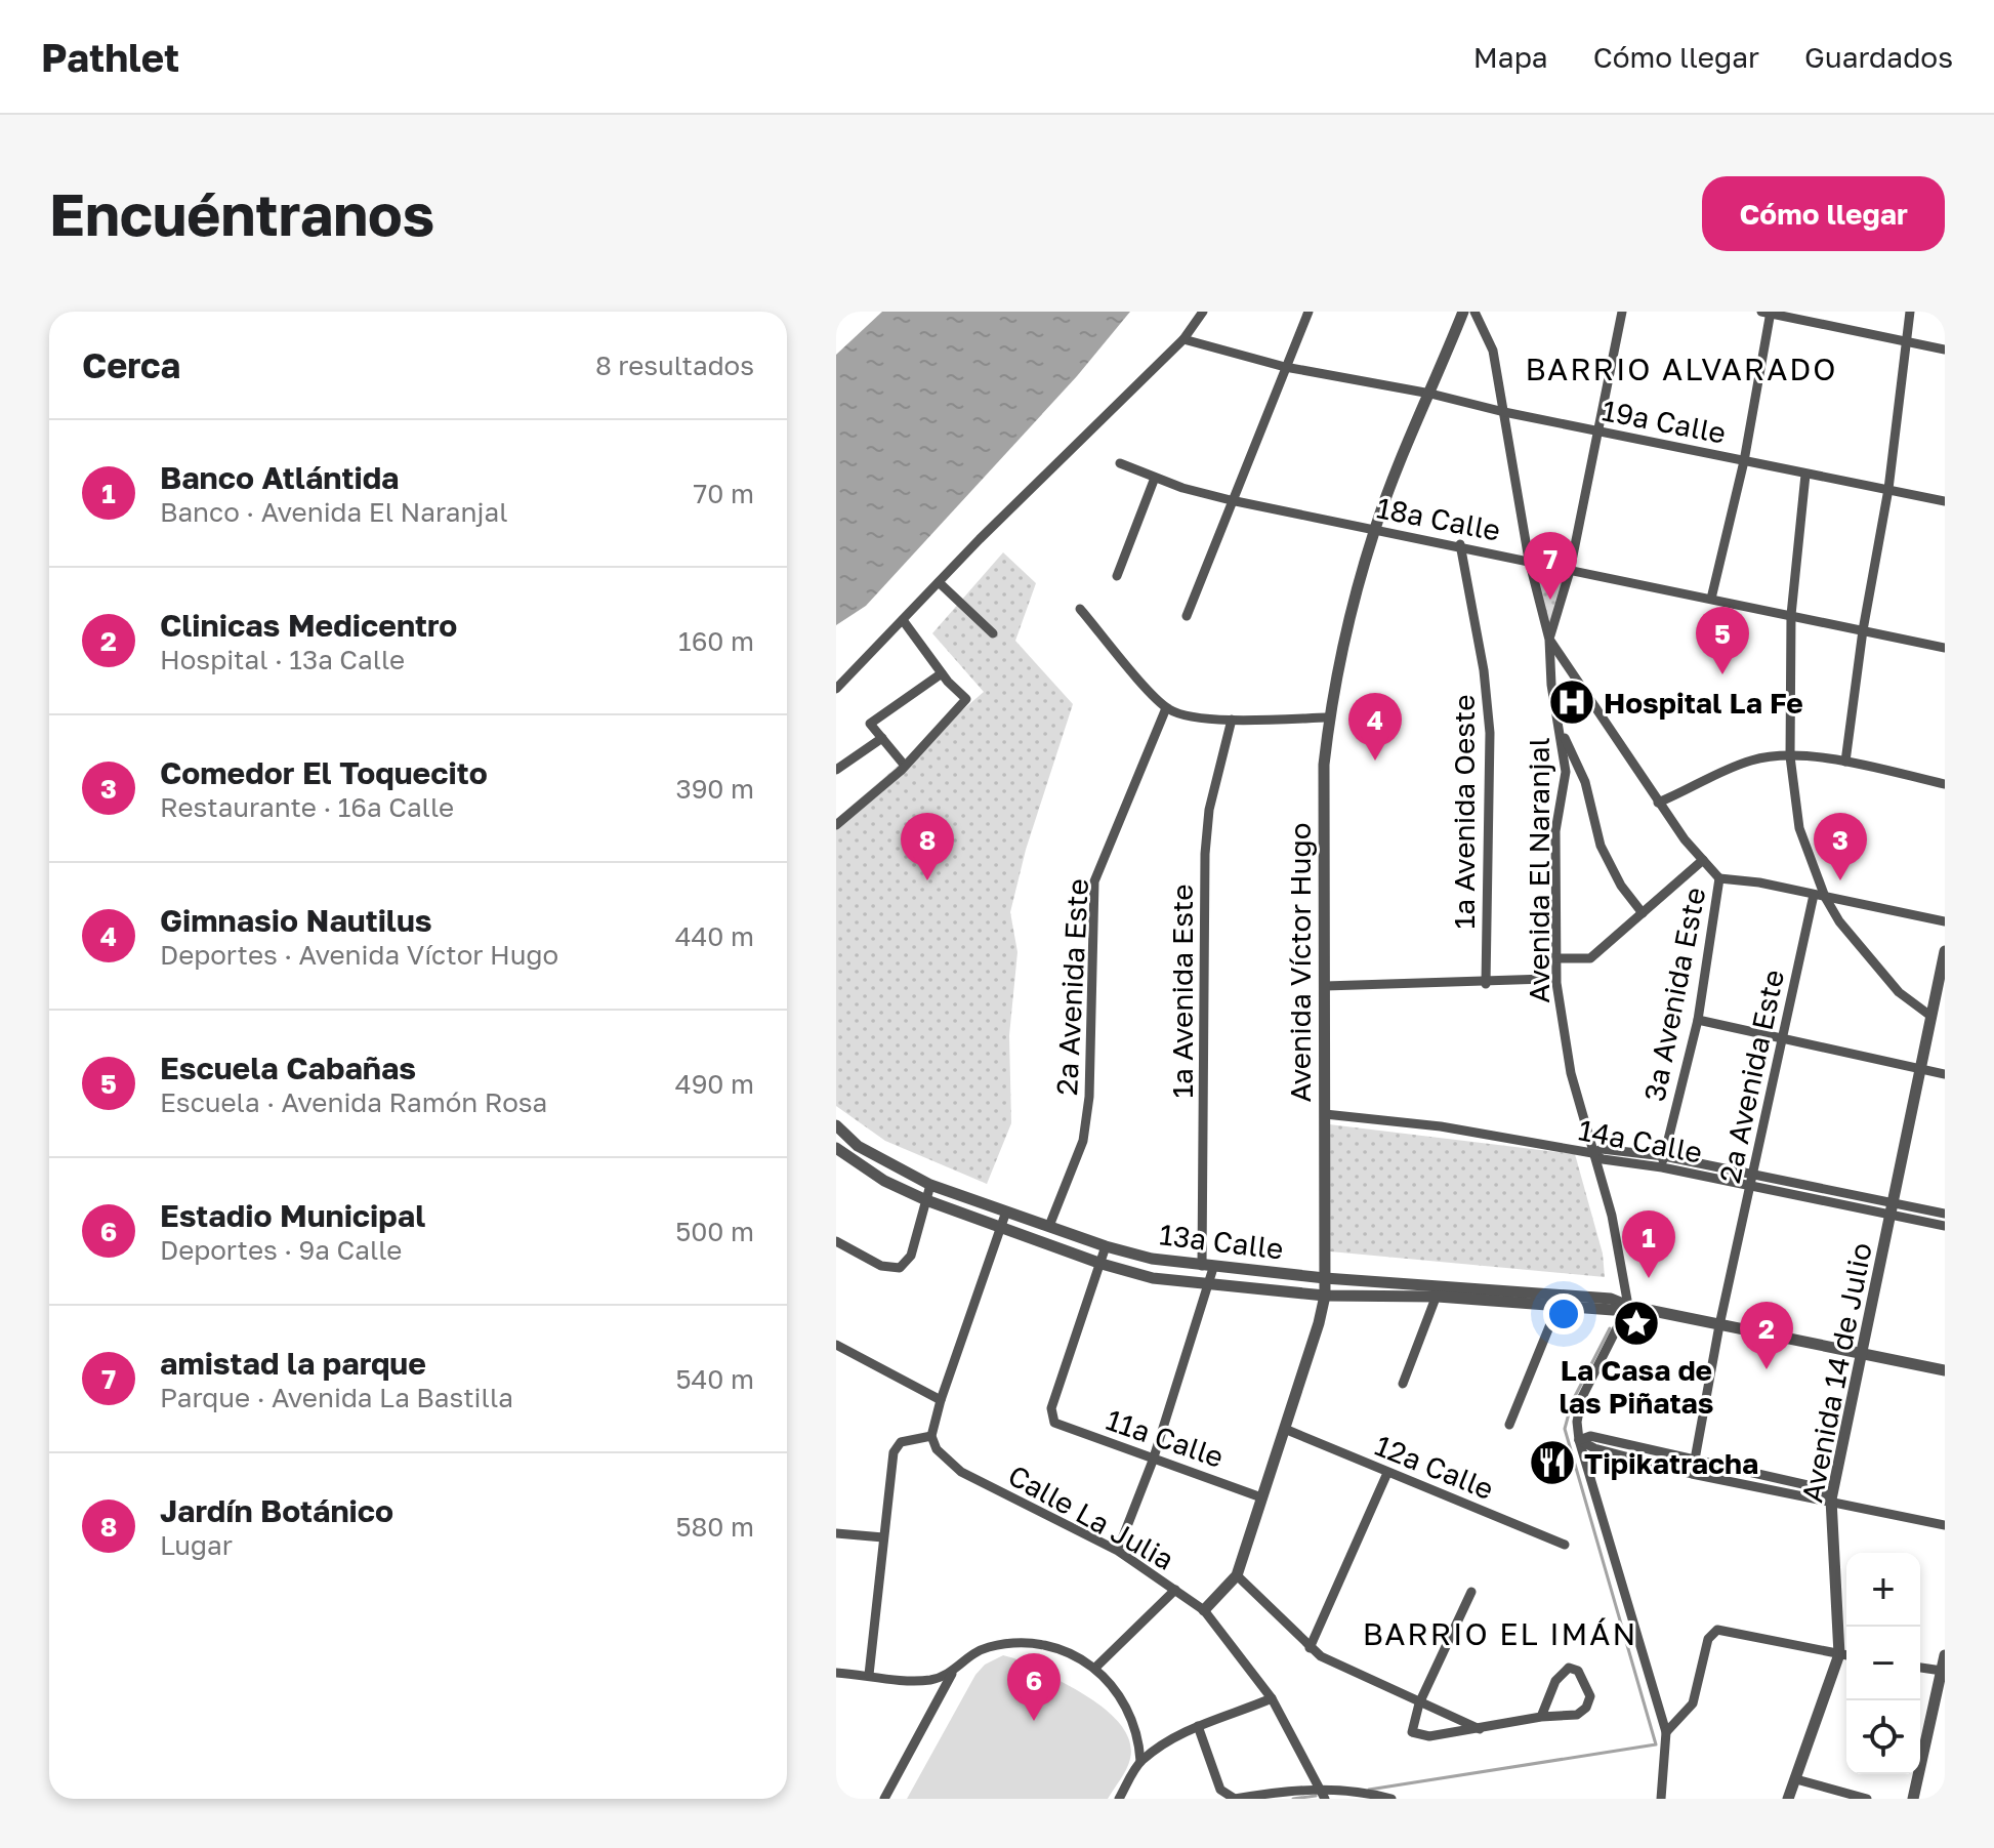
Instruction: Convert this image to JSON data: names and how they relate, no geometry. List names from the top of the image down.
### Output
{
  "streets": {
    "street": [
      "19a Calle",
      "18a Calle",
      "1a Avenida Oeste",
      "Avenida El Naranjal",
      "Avenida Víctor Hugo",
      "2a Avenida Este",
      "1a Avenida Este",
      "3a Avenida Este",
      "14a Calle",
      "13a Calle",
      "Avenida 14 de Julio",
      "11a Calle",
      "12a Calle",
      "Calle La Julia"
    ]
  },
  "crossings": [
    ["19a Calle", "Avenida El Naranjal"],
    ["19a Calle", "Avenida Víctor Hugo"],
    ["18a Calle", "1a Avenida Oeste"],
    ["18a Calle", "Avenida El Naranjal"],
    ["18a Calle", "Avenida Víctor Hugo"],
    ["Avenida El Naranjal", "14a Calle"],
    ["Avenida El Naranjal", "13a Calle"],
    ["Avenida Víctor Hugo", "14a Calle"],
    ["Avenida Víctor Hugo", "13a Calle"],
    ["Avenida Víctor Hugo", "11a Calle"],
    ["Avenida Víctor Hugo", "12a Calle"],
    ["Avenida Víctor Hugo", "Calle La Julia"],
    ["2a Avenida Este", "14a Calle"],
    ["2a Avenida Este", "13a Calle"],
    ["1a Avenida Este", "13a Calle"],
    ["1a Avenida Este", "11a Calle"],
    ["3a Avenida Este", "14a Calle"],
    ["13a Calle", "Avenida 14 de Julio"],
    ["13a Calle", "11a Calle"]
  ],
  "districts": ["BARRIO ALVARADO", "BARRIO EL IMÁN"],
  "places": {
    "hospital": ["Hospital La Fe"],
    "place": ["La Casa de las Piñatas"],
    "restaurant": ["Tipikatracha"]
  },
  "page": {
    "header": "Pathlet",
    "nav": ["Mapa", "Cómo llegar", "Guardados"],
    "buttons": "Cómo llegar",
    "title": "Encuéntranos",
    "heading": ["Cerca", "8 resultados"],
    "list": [
      {
        "mark": "1",
        "name": "Banco Atlántida",
        "note": "Banco · Avenida El Naranjal",
        "value": "70 m"
      },
      {
        "mark": "2",
        "name": "Clinicas Medicentro",
        "note": "Hospital · 13a Calle",
        "value": "160 m"
      },
      {
        "mark": "3",
        "name": "Comedor El Toquecito",
        "note": "Restaurante · 16a Calle",
        "value": "390 m"
      },
      {
        "mark": "4",
        "name": "Gimnasio Nautilus",
        "note": "Deportes · Avenida Víctor Hugo",
        "value": "440 m"
      },
      {
        "mark": "5",
        "name": "Escuela Cabañas",
        "note": "Escuela · Avenida Ramón Rosa",
        "value": "490 m"
      },
      {
        "mark": "6",
        "name": "Estadio Municipal",
        "note": "Deportes · 9a Calle",
        "value": "500 m"
      },
      {
        "mark": "7",
        "name": "amistad la parque",
        "note": "Parque · Avenida La Bastilla",
        "value": "540 m"
      },
      {
        "mark": "8",
        "name": "Jardín Botánico",
        "note": "Lugar",
        "value": "580 m"
      }
    ],
    "pins": [
      "7",
      "5",
      "4",
      "3",
      "8",
      "1",
      "2",
      "6"
    ],
    "map_buttons": ["+", "−"]
  }
}
